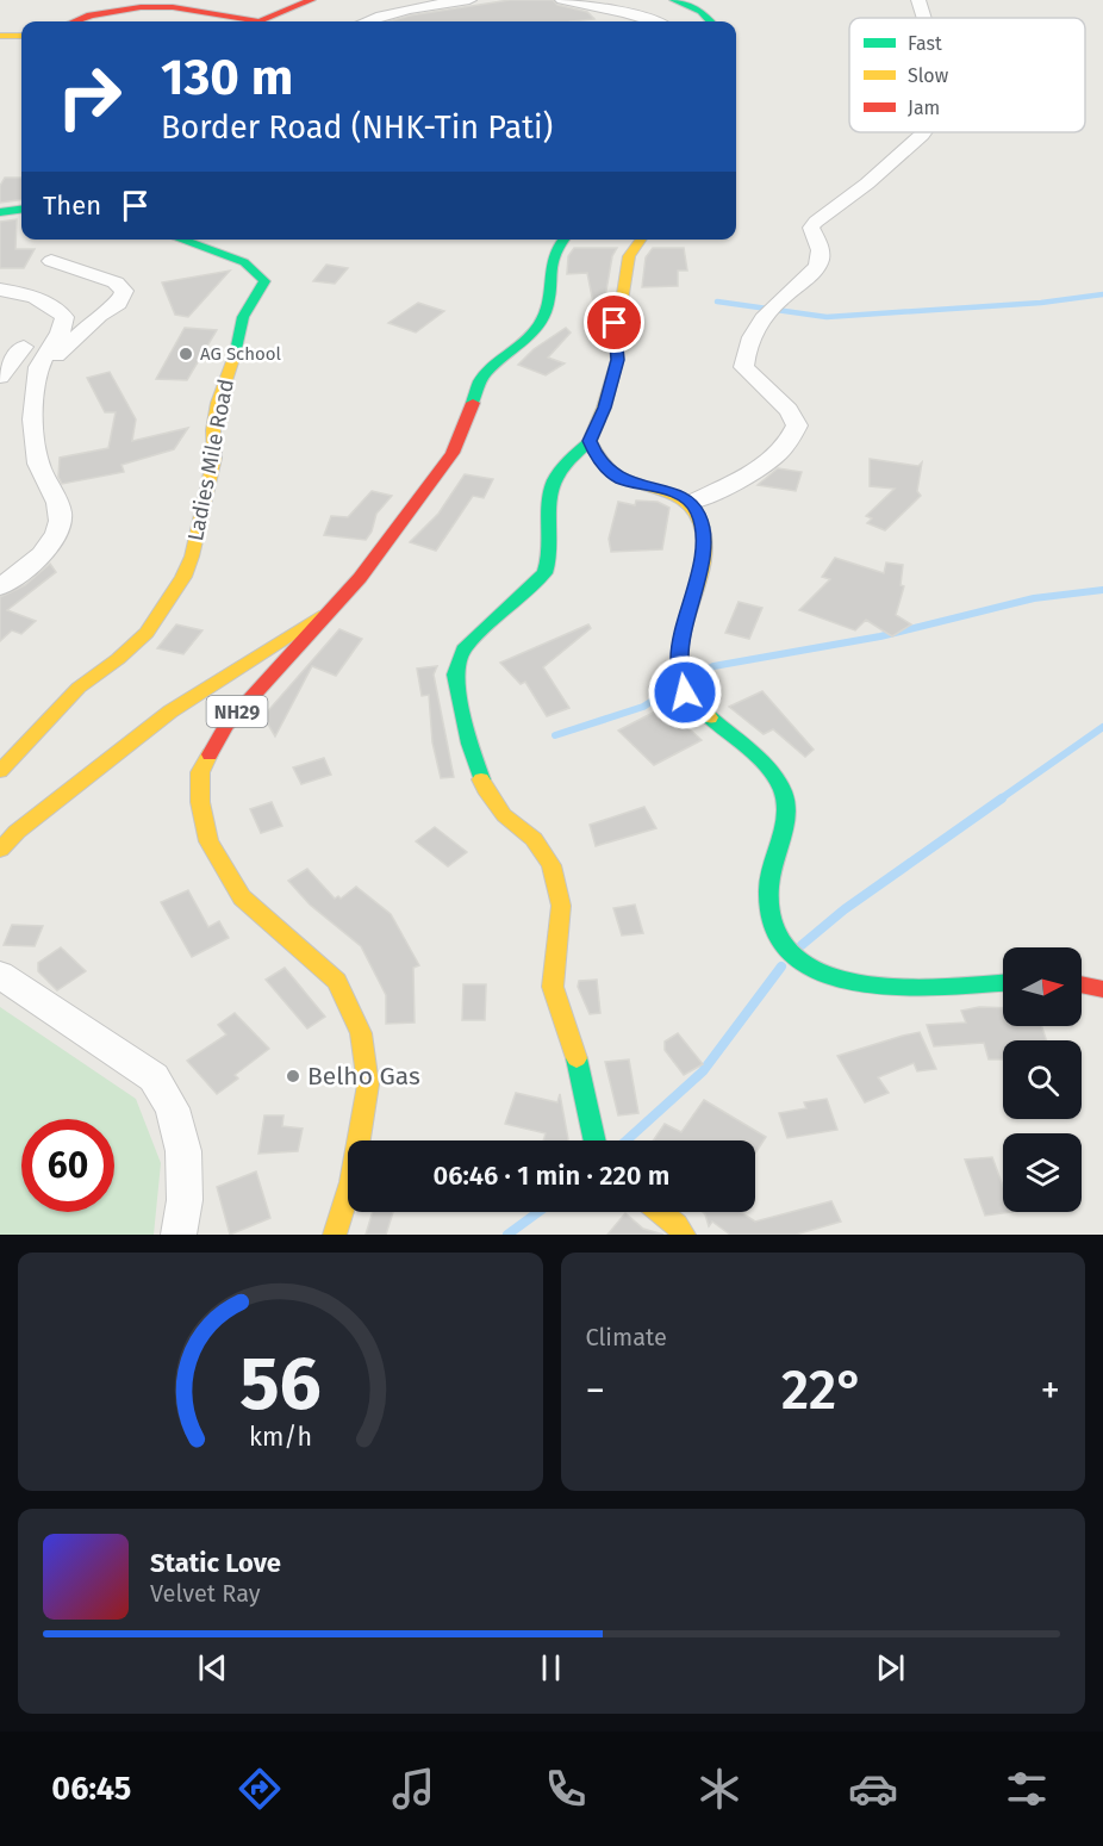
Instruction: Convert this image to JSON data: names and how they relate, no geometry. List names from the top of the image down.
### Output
{
  "streets": {
    "main road": ["Ladies Mile Road", "NH29"]
  },
  "places": ["AG School", "Belho Gas"],
  "legend": ["Fast", "Slow", "Jam"],
  "north": "right",
  "page": {
    "turn": ["130 m", "Border Road (NHK-Tin Pati)"],
    "then": "Then",
    "limit": "60",
    "trip": "06:46 · 1 min · 220 m",
    "tile": "Climate",
    "heat": ["−", "22°", "+"],
    "song": ["Static Love", "Velvet Ray"],
    "tabs": "06:45",
    "gauge": ["56", "km/h"]
  }
}
